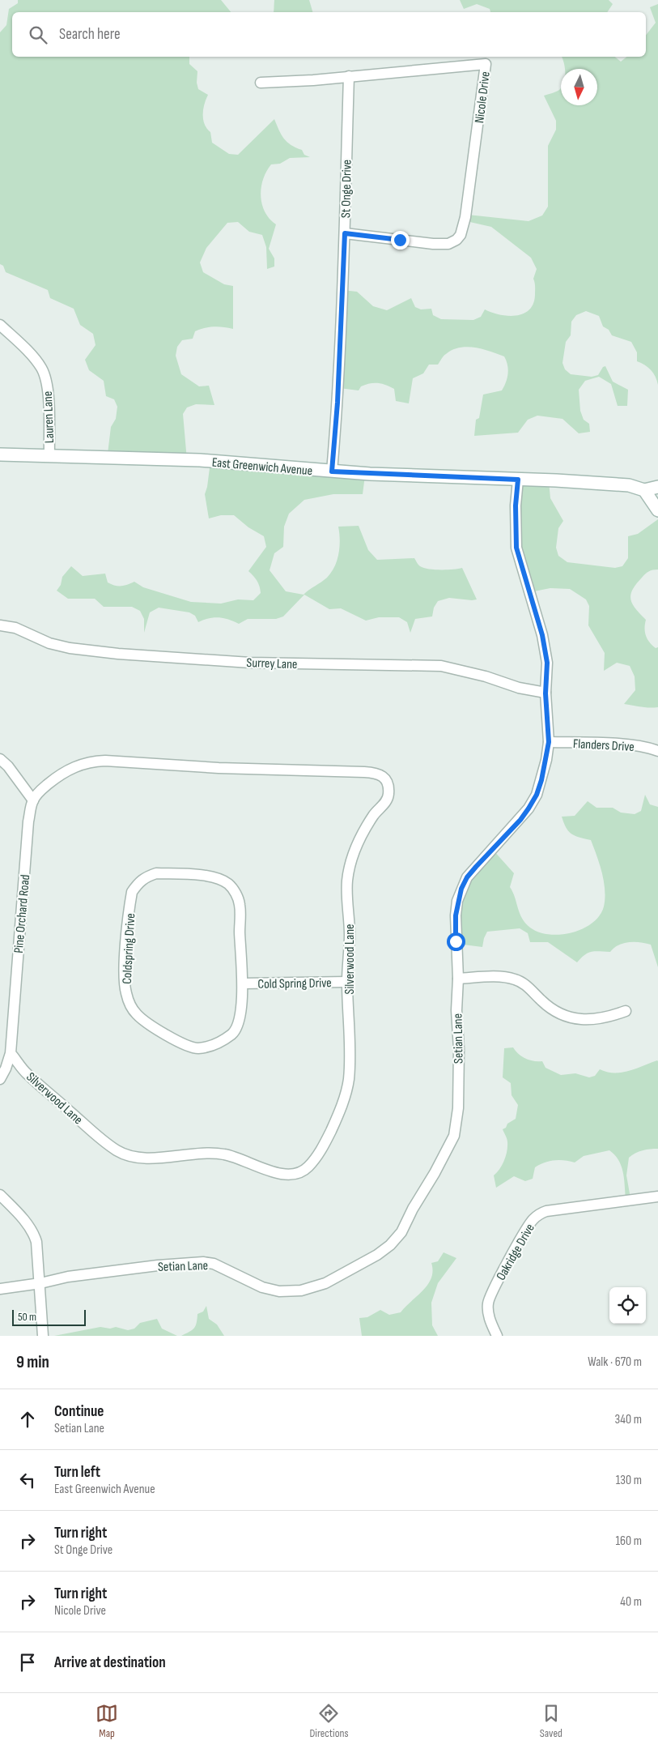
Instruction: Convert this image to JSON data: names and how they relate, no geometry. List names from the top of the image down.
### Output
{
  "streets": {
    "street": [
      "Nicole Drive",
      "St Onge Drive",
      "Lauren Lane",
      "East Greenwich Avenue",
      "Surrey Lane",
      "Flanders Drive",
      "Pine Orchard Road",
      "Coldspring Drive",
      "Silverwood Lane",
      "Cold Spring Drive",
      "Setian Lane",
      "Oakridge Drive"
    ]
  },
  "crossings": [
    ["Nicole Drive", "St Onge Drive"],
    ["St Onge Drive", "East Greenwich Avenue"],
    ["Lauren Lane", "East Greenwich Avenue"],
    ["East Greenwich Avenue", "Setian Lane"],
    ["Surrey Lane", "Setian Lane"],
    ["Flanders Drive", "Setian Lane"],
    ["Pine Orchard Road", "Silverwood Lane"],
    ["Coldspring Drive", "Cold Spring Drive"],
    ["Silverwood Lane", "Cold Spring Drive"]
  ],
  "scale_bar": "50 m",
  "north": "bottom",
  "page": {
    "search": "Search here",
    "scale": "50 m",
    "heading": ["9 min", "Walk · 670 m"],
    "list": [
      ["Continue", "Setian Lane", "340 m"],
      ["Turn left", "East Greenwich Avenue", "130 m"],
      ["Turn right", "St Onge Drive", "160 m"],
      ["Turn right", "Nicole Drive", "40 m"],
      "Arrive at destination"
    ],
    "nav": ["Map", "Directions", "Saved"]
  }
}
